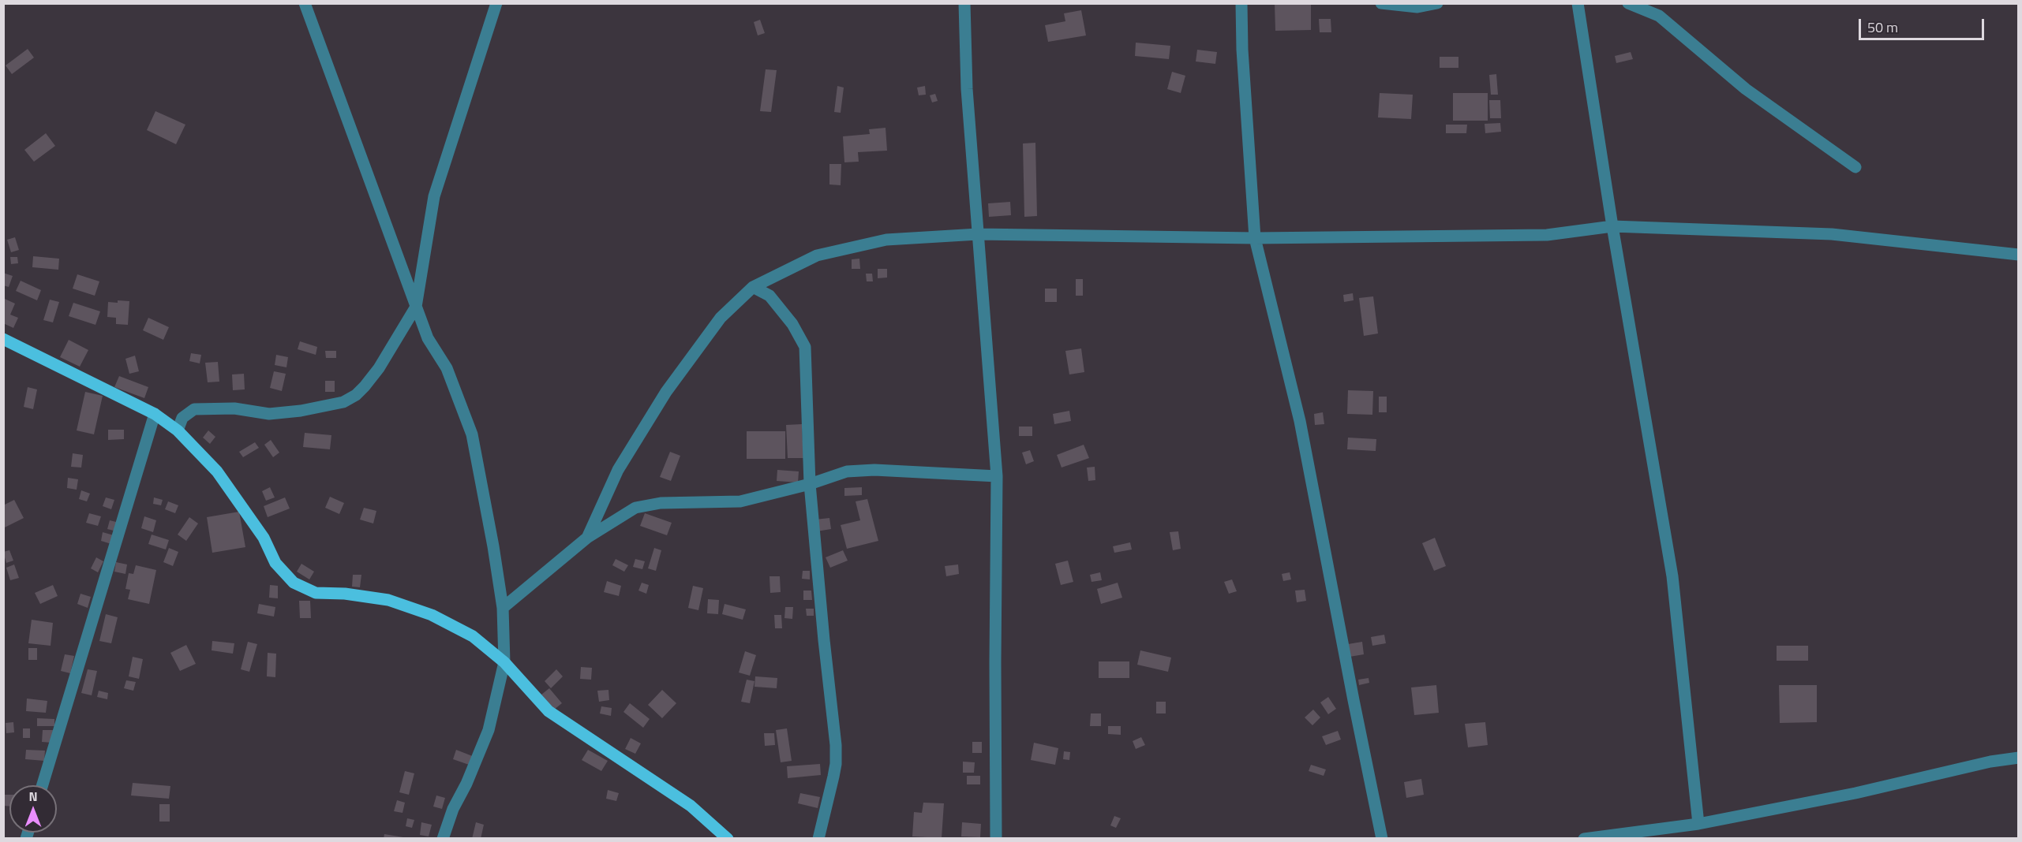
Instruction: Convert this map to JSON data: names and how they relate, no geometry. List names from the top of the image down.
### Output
{
  "scale_bar": "50 m",
  "north": "top"
}
